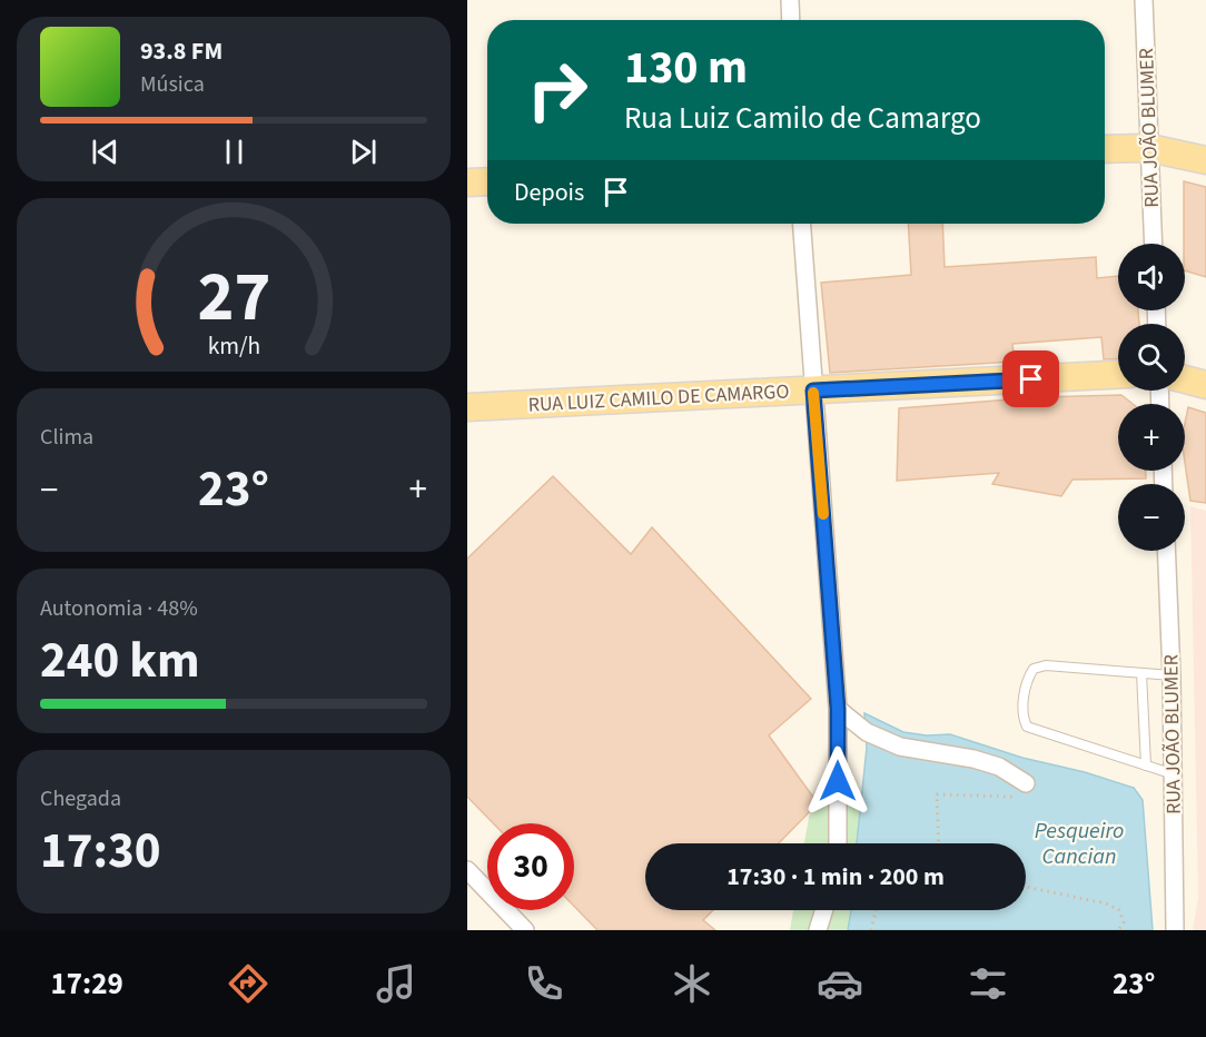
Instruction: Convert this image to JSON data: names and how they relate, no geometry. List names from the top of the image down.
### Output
{
  "streets": {
    "main road": ["RUA LUIZ CAMILO DE CAMARGO"],
    "street": ["RUA JOÃO BLUMER"]
  },
  "water": ["Pesqueiro Cancian"],
  "page": {
    "turn": ["130 m", "Rua Luiz Camilo de Camargo"],
    "song": ["93.8 FM", "Música"],
    "then": "Depois",
    "map_buttons": ["+", "−"],
    "tile": [
      "Clima",
      ["Autonomia · 48%", "240 km"],
      ["Chegada", "17:30"]
    ],
    "heat": ["−", "23°", "+"],
    "limit": "30",
    "trip": "17:30 · 1 min · 200 m",
    "tabs": ["17:29", "23°"],
    "gauge": ["27", "km/h"]
  }
}
